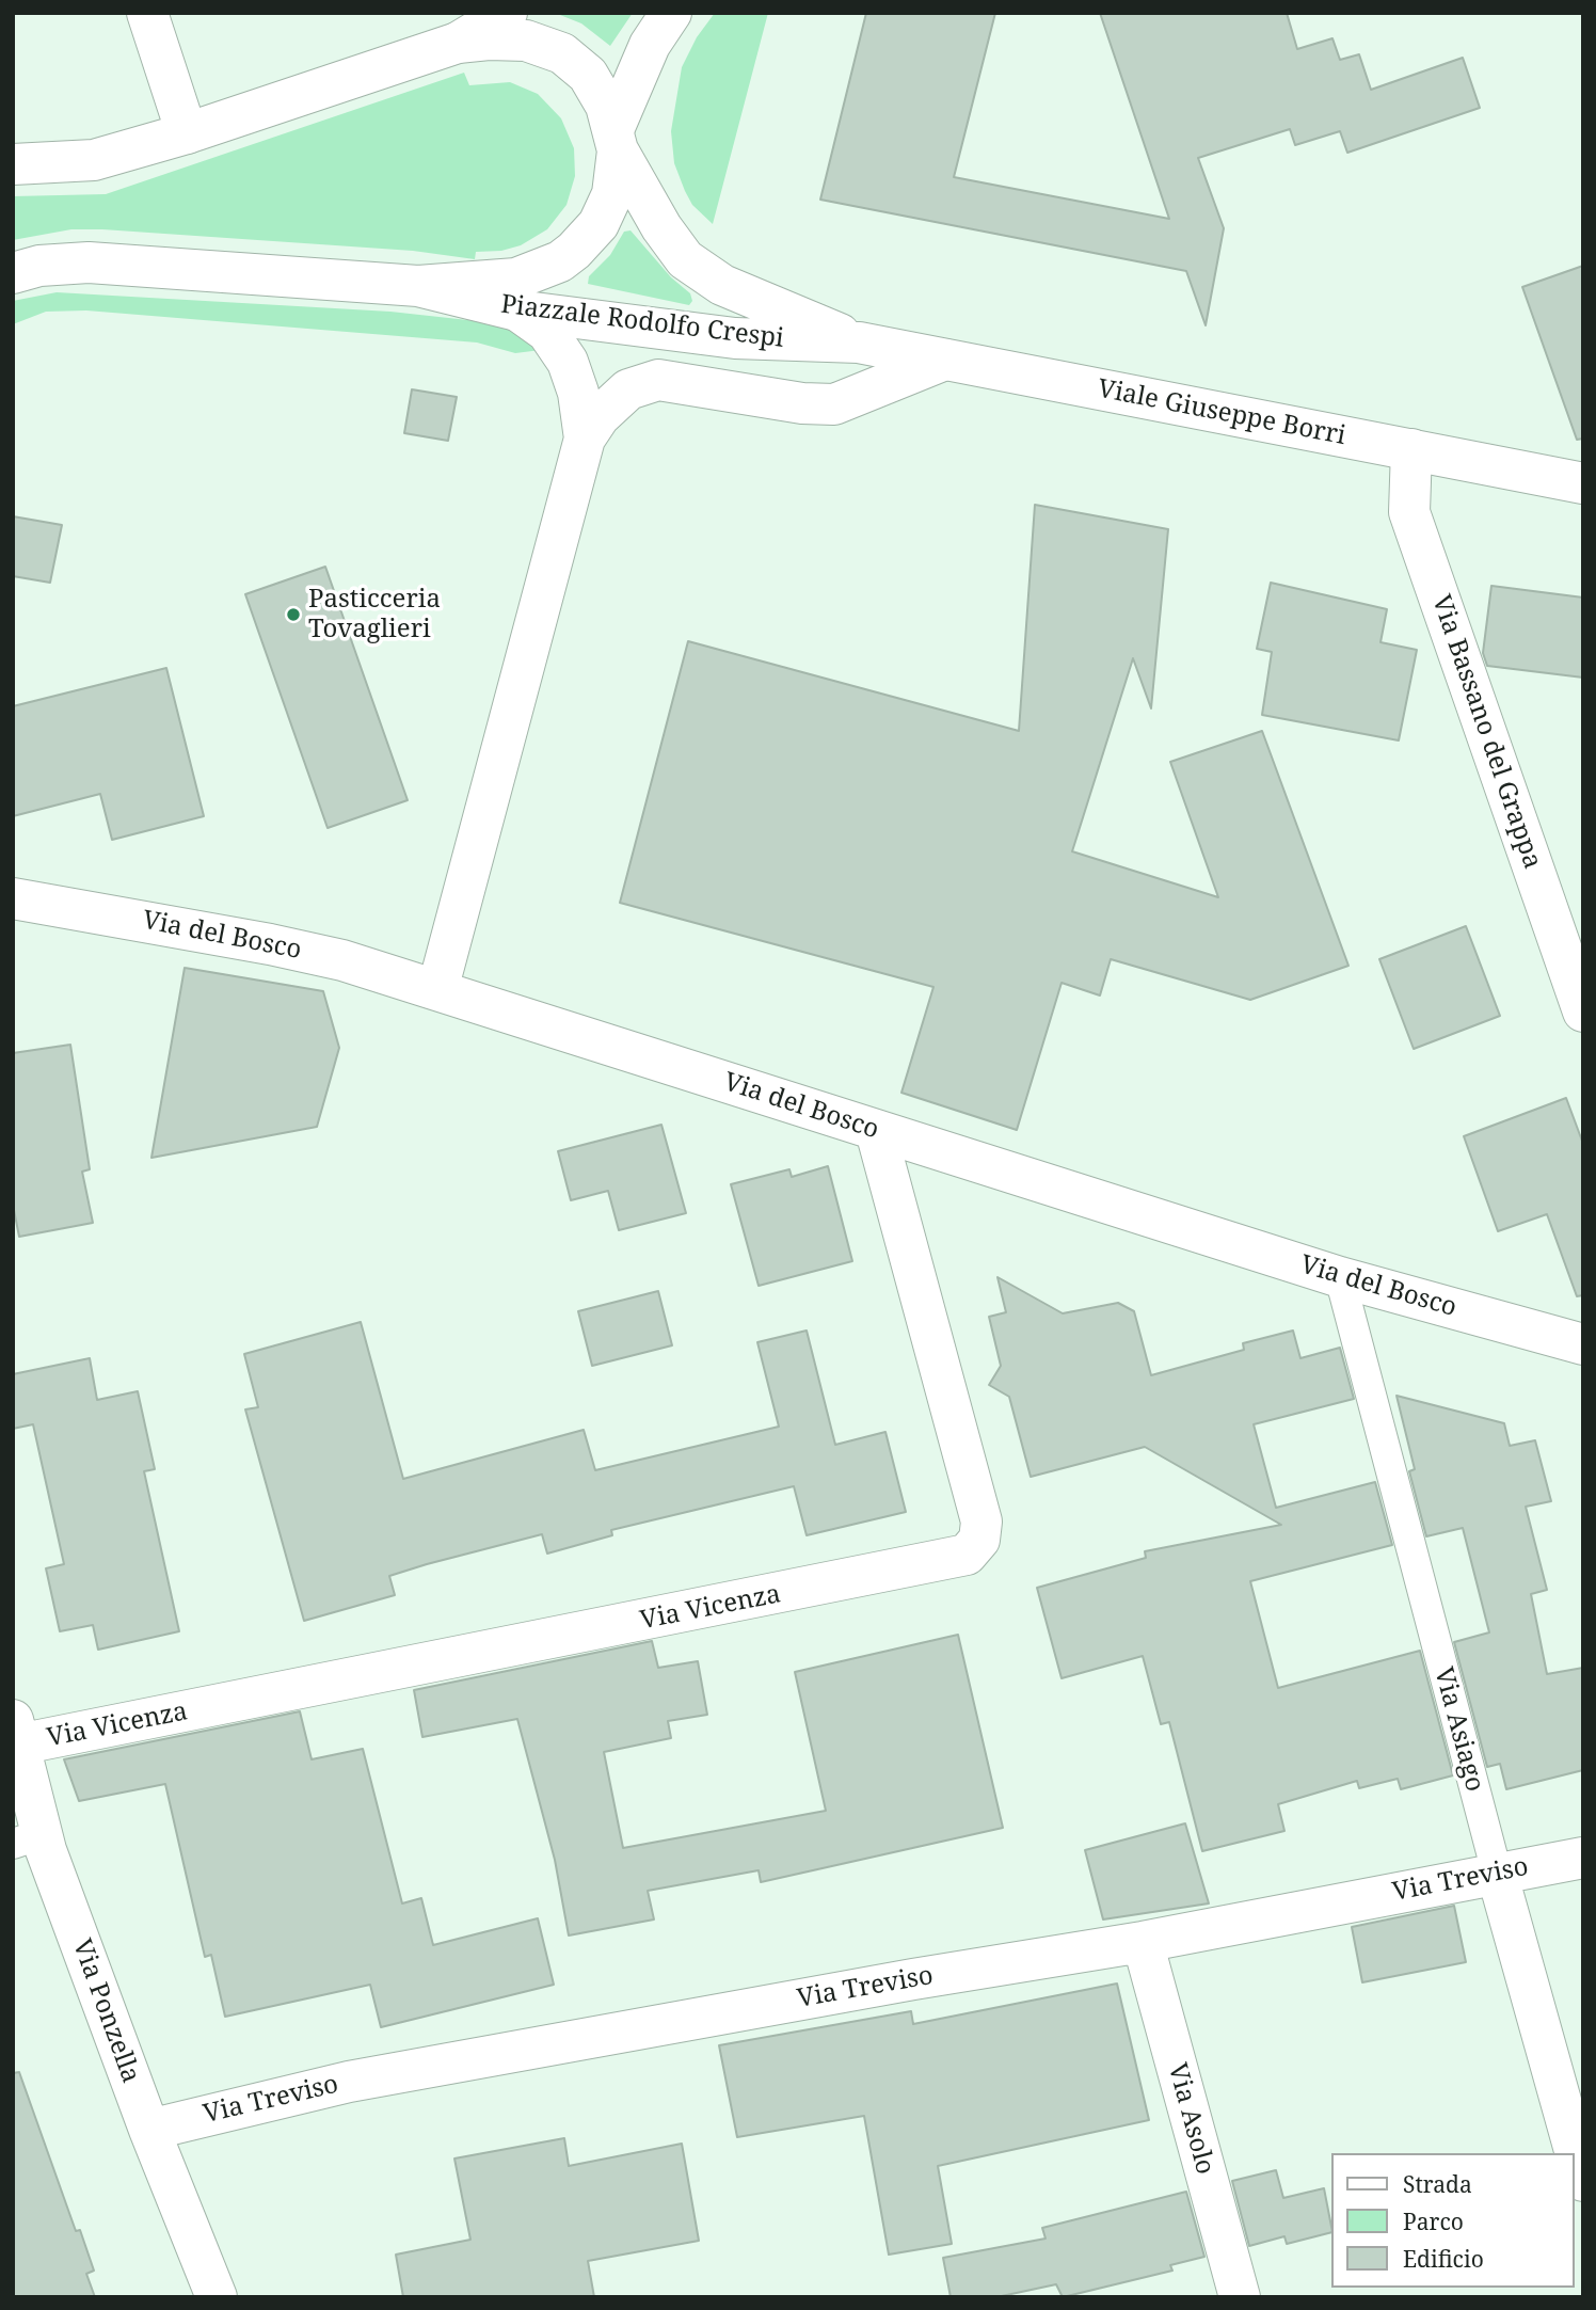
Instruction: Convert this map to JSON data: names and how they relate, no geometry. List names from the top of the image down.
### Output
{
  "streets": {
    "street": [
      "Piazzale Rodolfo Crespi",
      "Viale Giuseppe Borri",
      "Via Bassano del Grappa",
      "Via del Bosco",
      "Via Vicenza",
      "Via Asiago",
      "Via Treviso",
      "Via Ponzella",
      "Via Asolo"
    ]
  },
  "crossings": [
    ["Piazzale Rodolfo Crespi", "Viale Giuseppe Borri"],
    ["Viale Giuseppe Borri", "Via Bassano del Grappa"],
    ["Via del Bosco", "Via Vicenza"],
    ["Via del Bosco", "Via Asiago"],
    ["Via Vicenza", "Via Ponzella"],
    ["Via Asiago", "Via Treviso"],
    ["Via Treviso", "Via Ponzella"],
    ["Via Treviso", "Via Asolo"]
  ],
  "places": ["Pasticceria Tovaglieri"],
  "legend": ["Strada", "Parco", "Edificio"]
}
